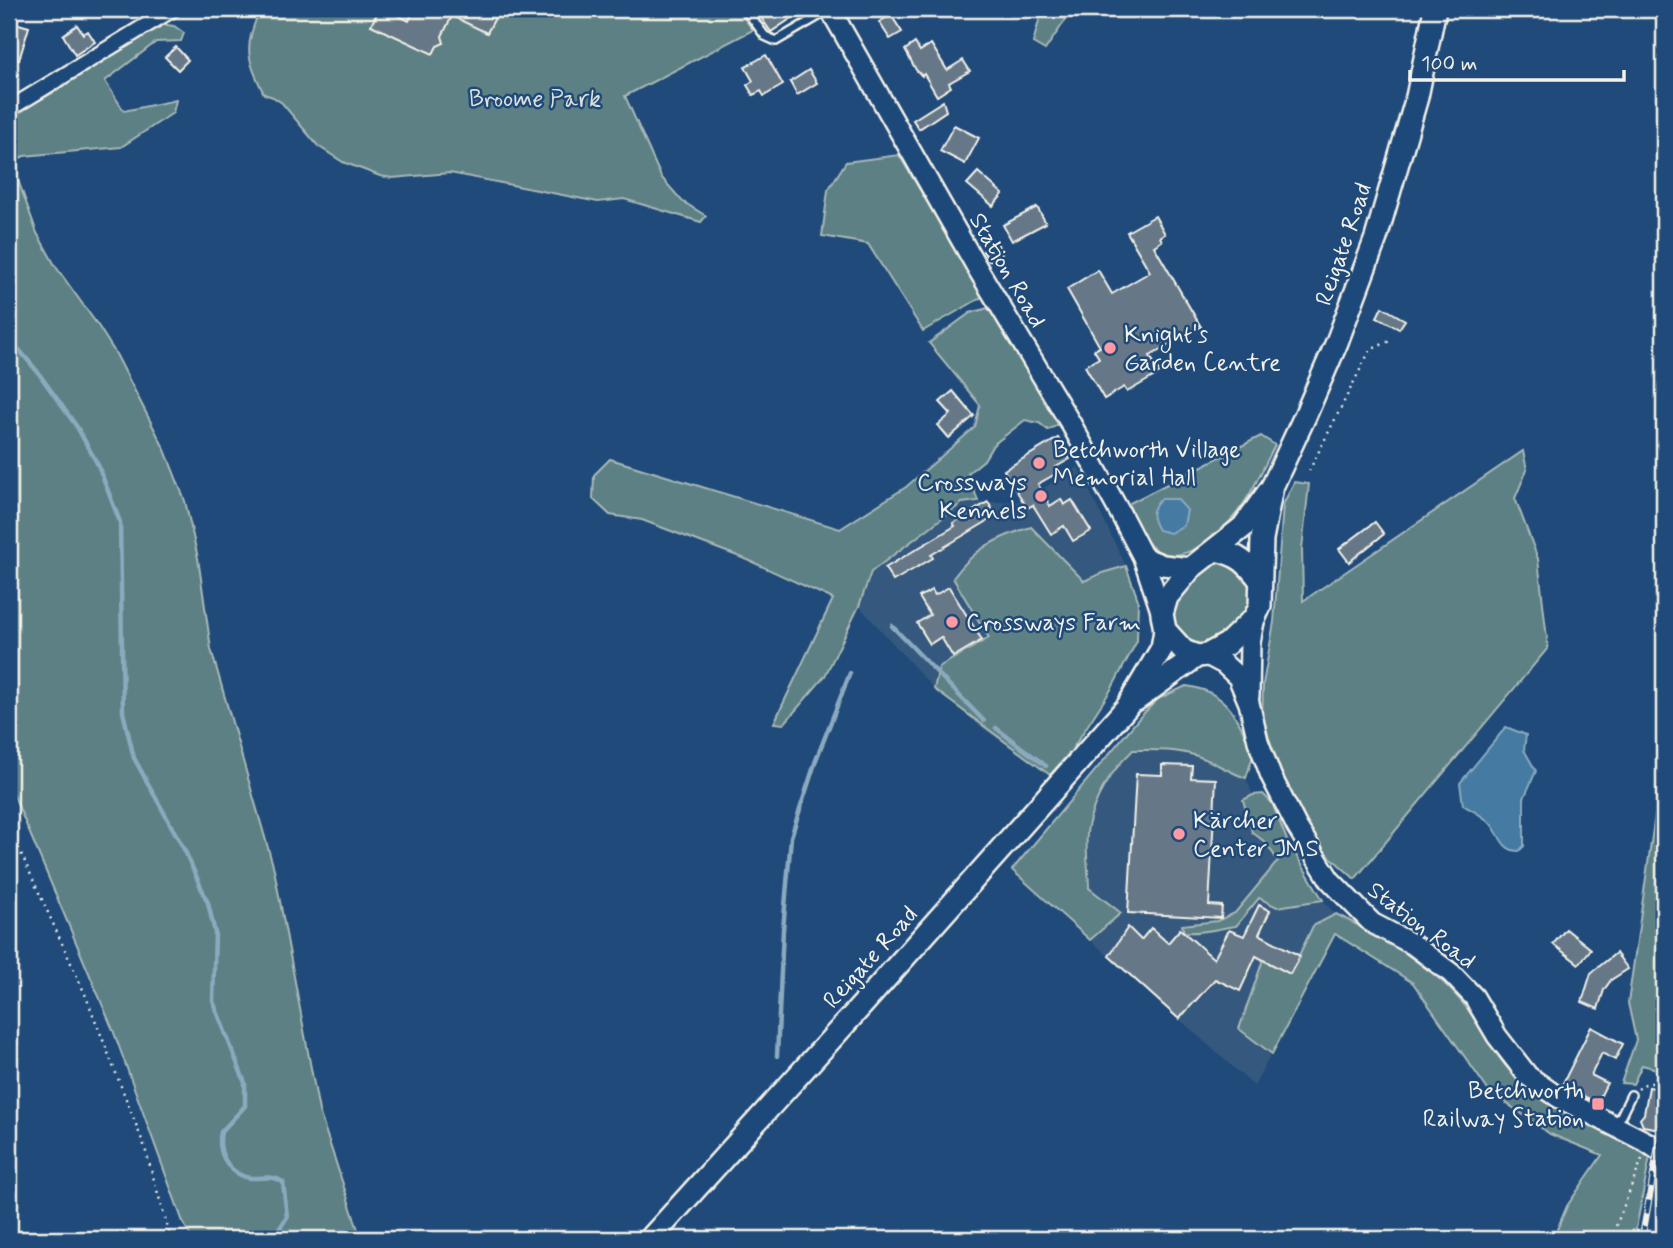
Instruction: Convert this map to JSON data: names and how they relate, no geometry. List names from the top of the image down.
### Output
{
  "streets": {
    "main road": ["Reigate Road", "Station Road"]
  },
  "crossings": [
    ["Reigate Road", "Station Road"]
  ],
  "parks": ["Broome Park"],
  "places": {
    "other": [
      "Knight's Garden Centre",
      "Betchworth Village Memorial Hall",
      "Crossways Kennels",
      "Crossways Farm",
      "Kärcher Center JMS"
    ],
    "transit": ["Betchworth Railway Station"]
  },
  "scale_bar": "100 m"
}
